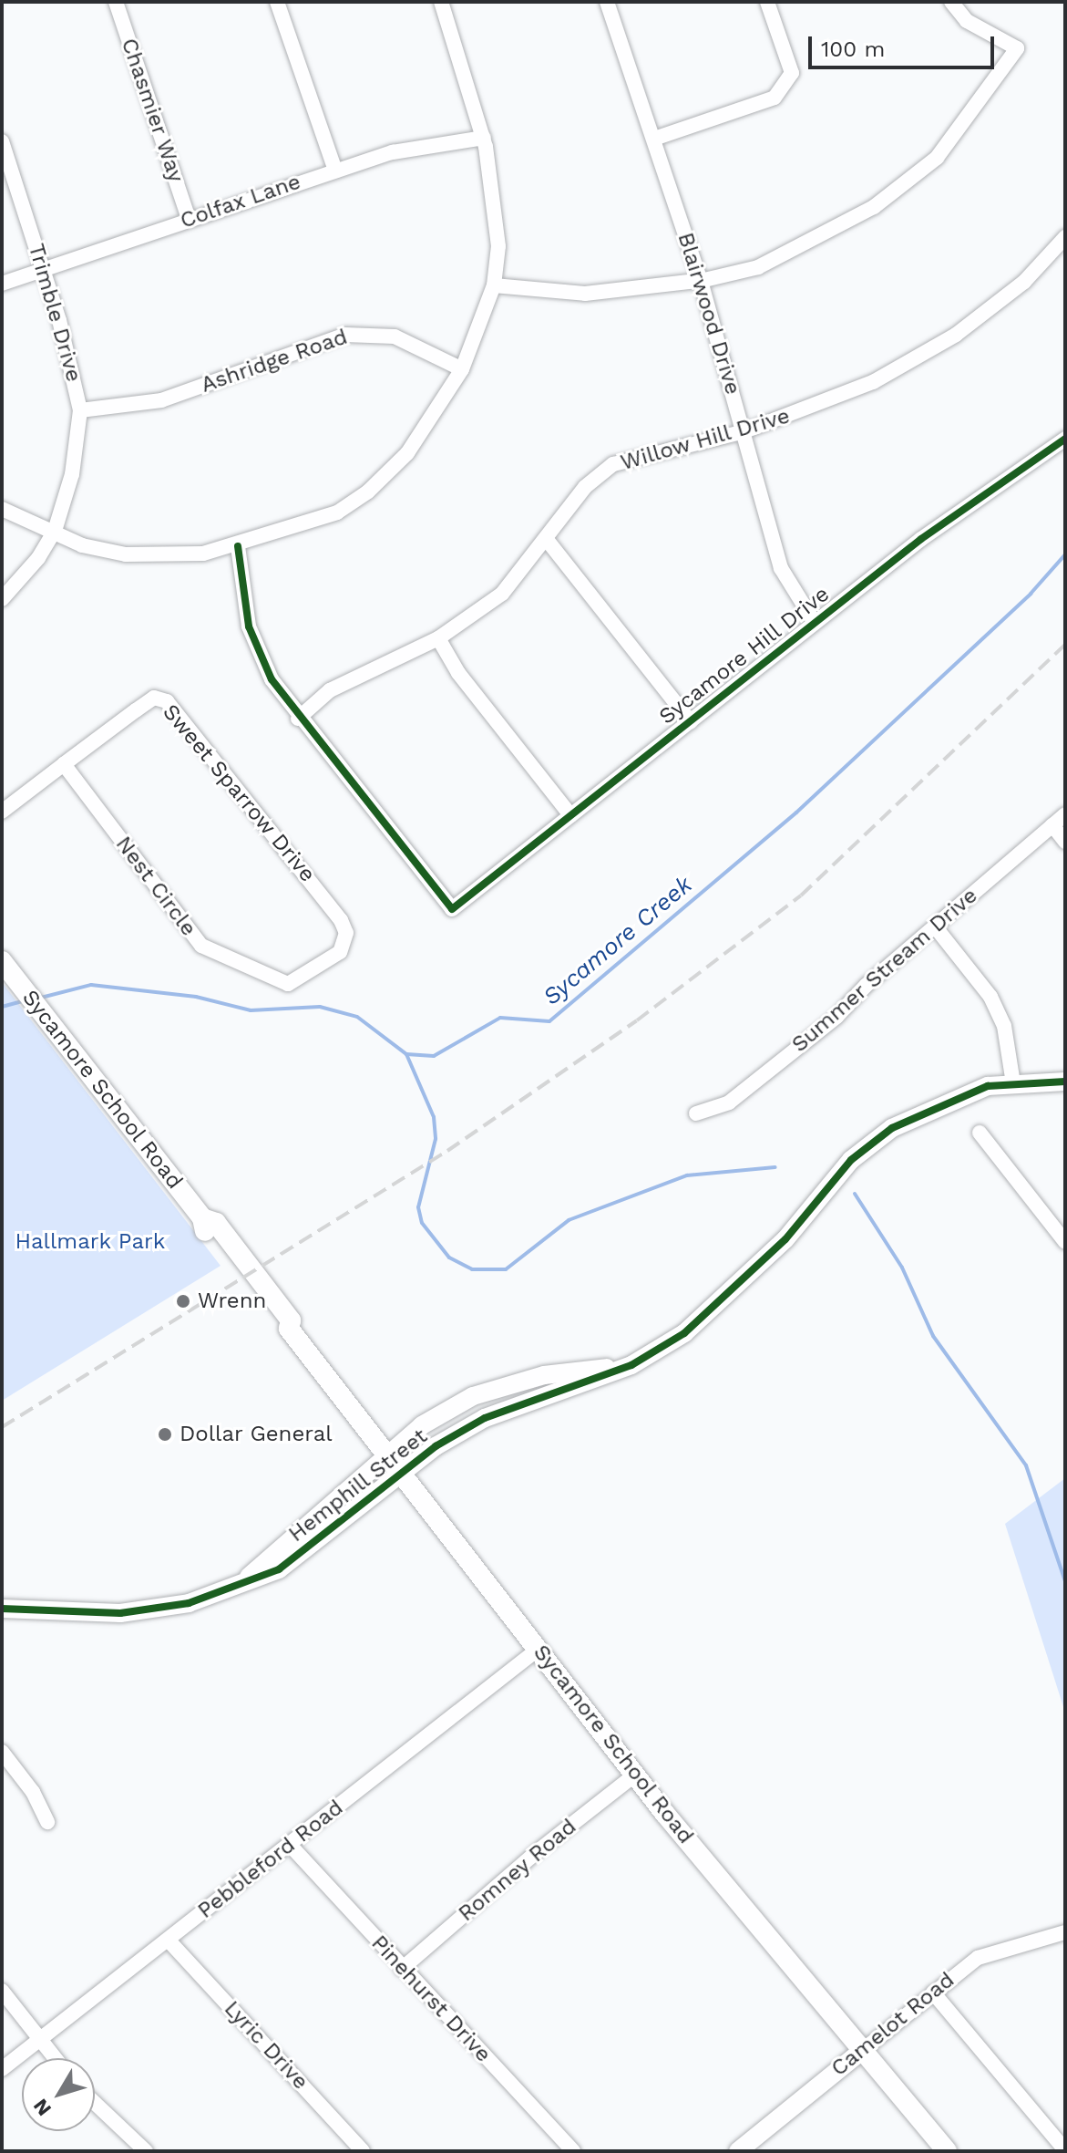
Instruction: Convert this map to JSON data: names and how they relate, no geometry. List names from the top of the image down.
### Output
{
  "streets": {
    "main road": ["Sycamore School Road"],
    "street": [
      "Chasmier Way",
      "Colfax Lane",
      "Trimble Drive",
      "Blairwood Drive",
      "Ashridge Road",
      "Willow Hill Drive",
      "Sycamore Hill Drive",
      "Sweet Sparrow Drive",
      "Nest Circle",
      "Summer Stream Drive",
      "Hemphill Street",
      "Pebbleford Road",
      "Romney Road",
      "Pinehurst Drive",
      "Camelot Road",
      "Lyric Drive"
    ]
  },
  "crossings": [
    ["Chasmier Way", "Colfax Lane"],
    ["Colfax Lane", "Trimble Drive"],
    ["Trimble Drive", "Ashridge Road"],
    ["Blairwood Drive", "Willow Hill Drive"],
    ["Blairwood Drive", "Sycamore Hill Drive"],
    ["Willow Hill Drive", "Sycamore Hill Drive"],
    ["Sweet Sparrow Drive", "Nest Circle"],
    ["Sycamore School Road", "Hemphill Street"],
    ["Sycamore School Road", "Pebbleford Road"],
    ["Sycamore School Road", "Romney Road"],
    ["Sycamore School Road", "Camelot Road"],
    ["Pebbleford Road", "Pinehurst Drive"],
    ["Pebbleford Road", "Lyric Drive"],
    ["Romney Road", "Pinehurst Drive"]
  ],
  "water": ["Sycamore Creek"],
  "parks": ["Hallmark Park"],
  "places": ["Wrenn", "Dollar General"],
  "scale_bar": "100 m",
  "north": "bottom left"
}
